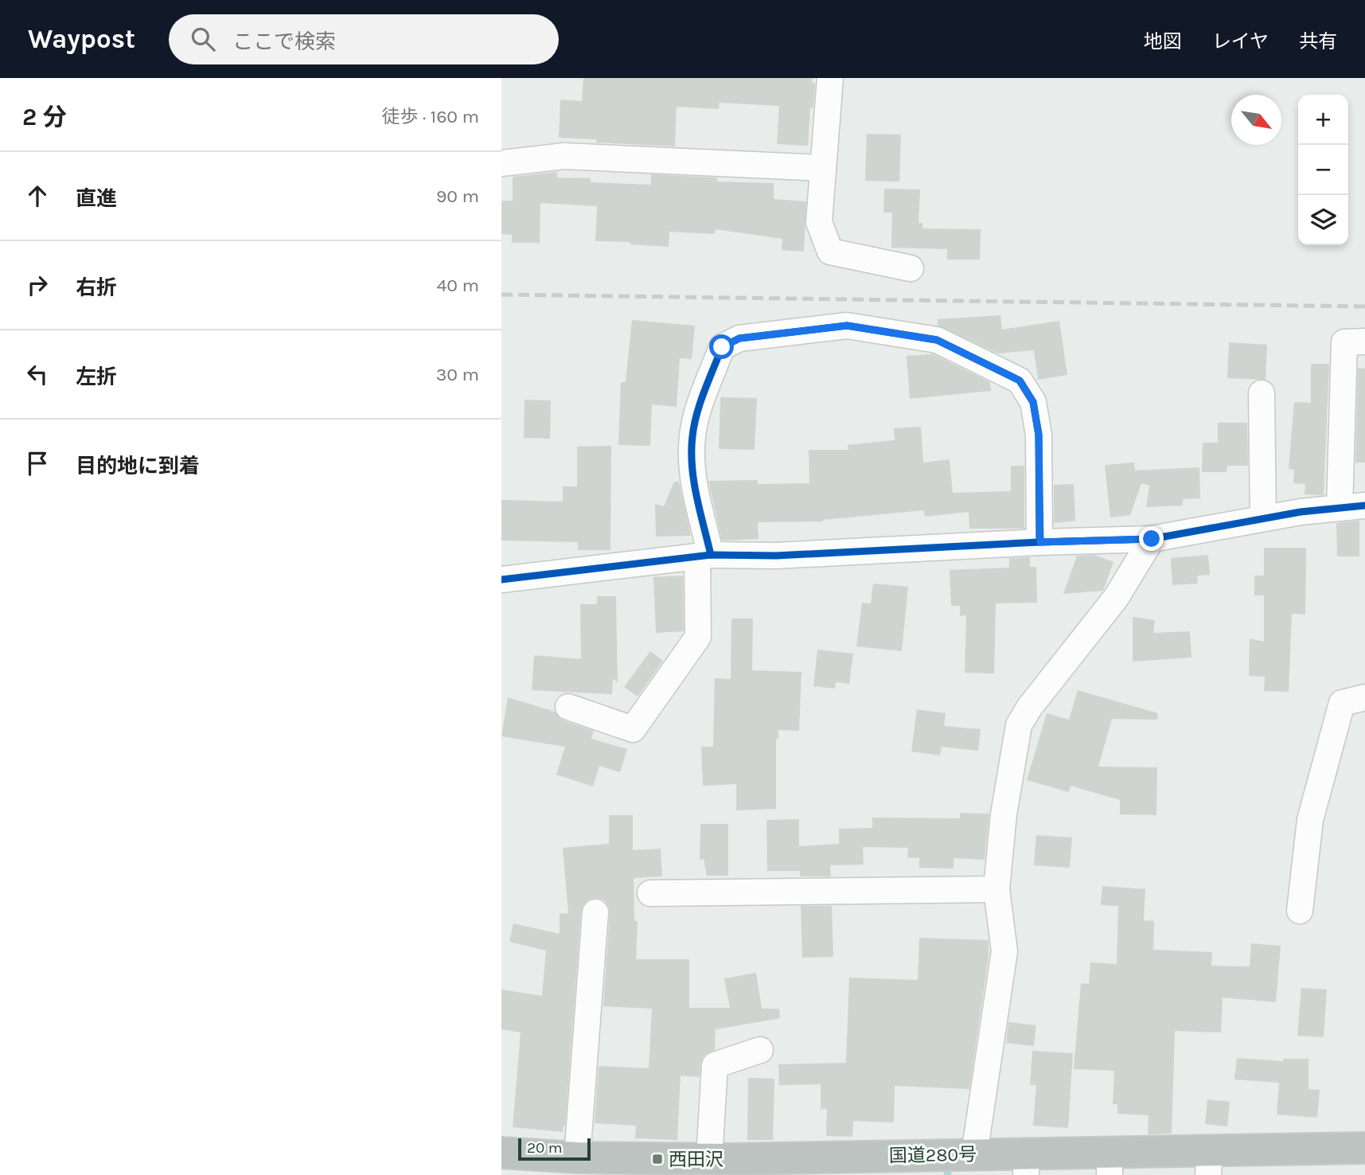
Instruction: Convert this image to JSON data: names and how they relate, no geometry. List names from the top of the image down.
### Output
{
  "streets": {
    "highway": ["国道280号"]
  },
  "places": {
    "transit": ["西田沢"]
  },
  "scale_bar": "20 m",
  "north": "bottom right",
  "page": {
    "header": "Waypost",
    "search": "ここで検索",
    "nav": ["地図", "レイヤ", "共有"],
    "heading": ["2 分", "徒歩 · 160 m"],
    "map_buttons": ["+", "−"],
    "list": [
      ["直進", "90 m"],
      ["右折", "40 m"],
      ["左折", "30 m"],
      "目的地に到着"
    ],
    "scale": "20 m"
  }
}
